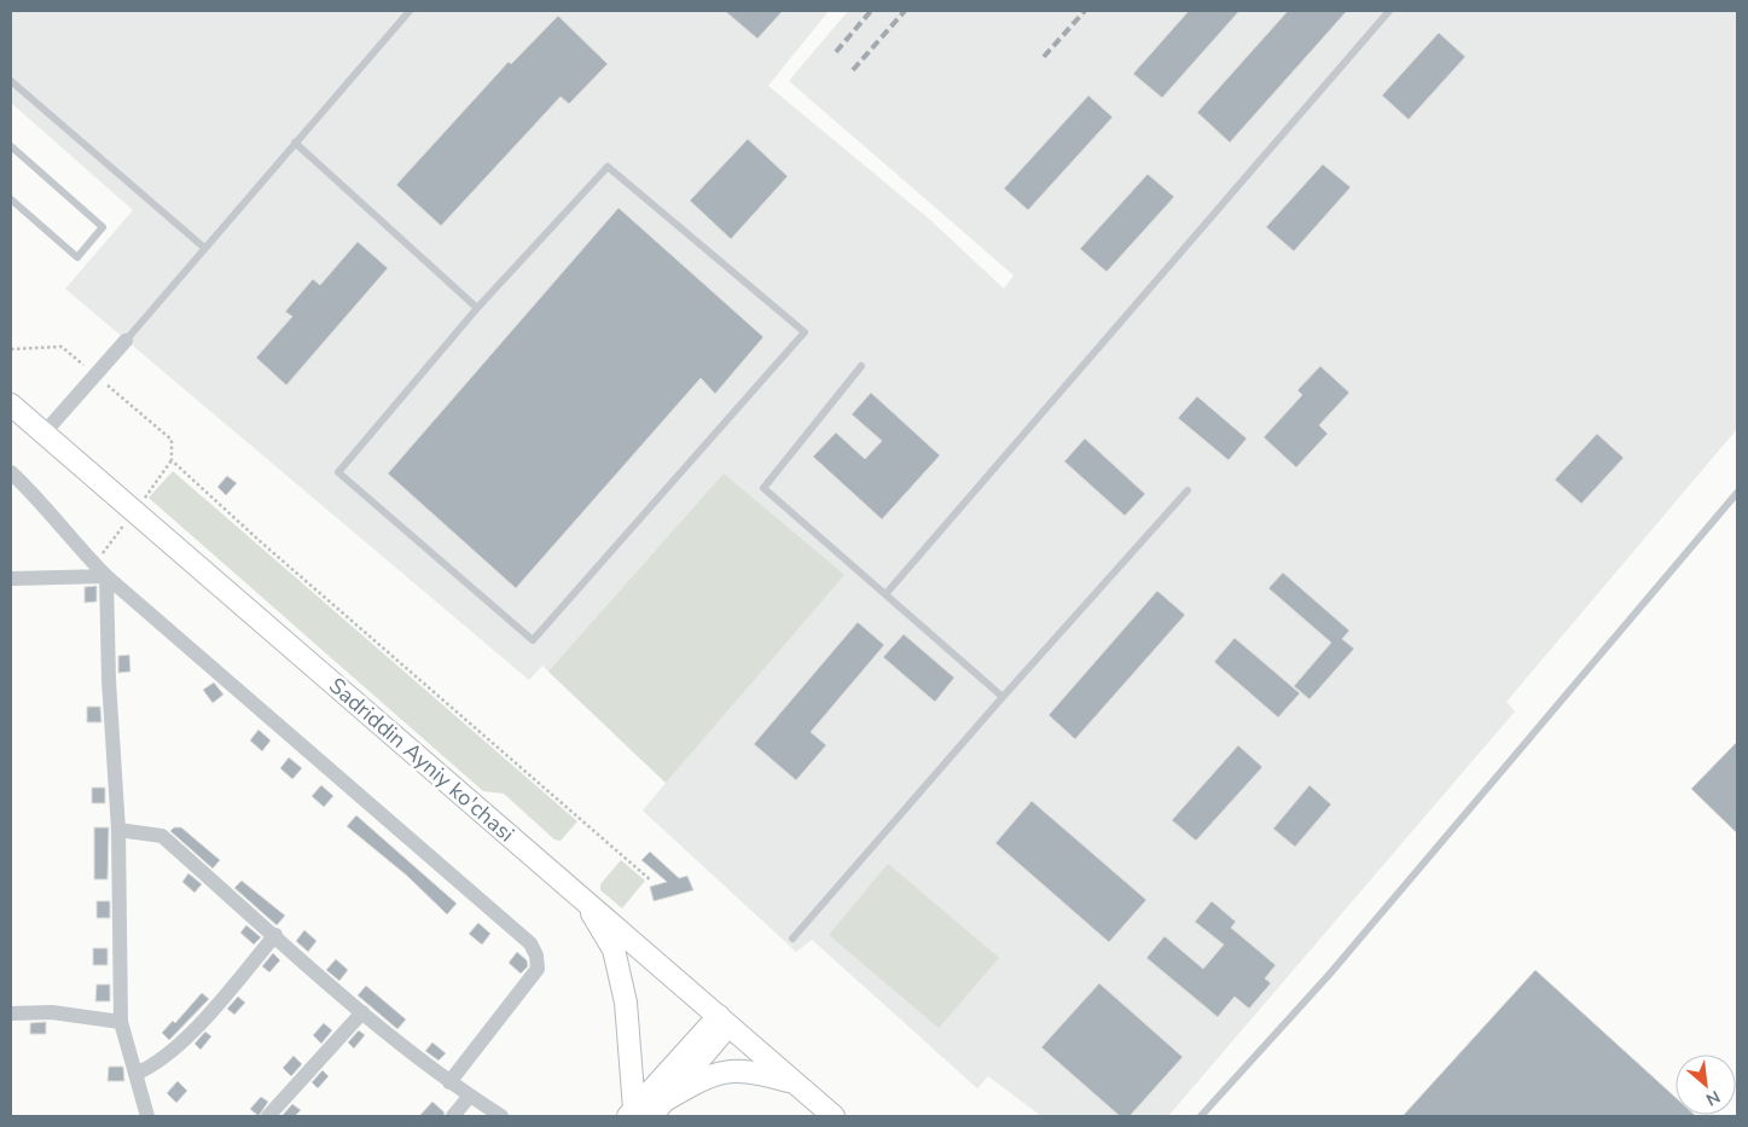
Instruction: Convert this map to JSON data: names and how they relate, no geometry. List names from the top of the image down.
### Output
{
  "streets": {
    "street": ["Sadriddin Ayniy ko'chasi"]
  },
  "north": "bottom right"
}
